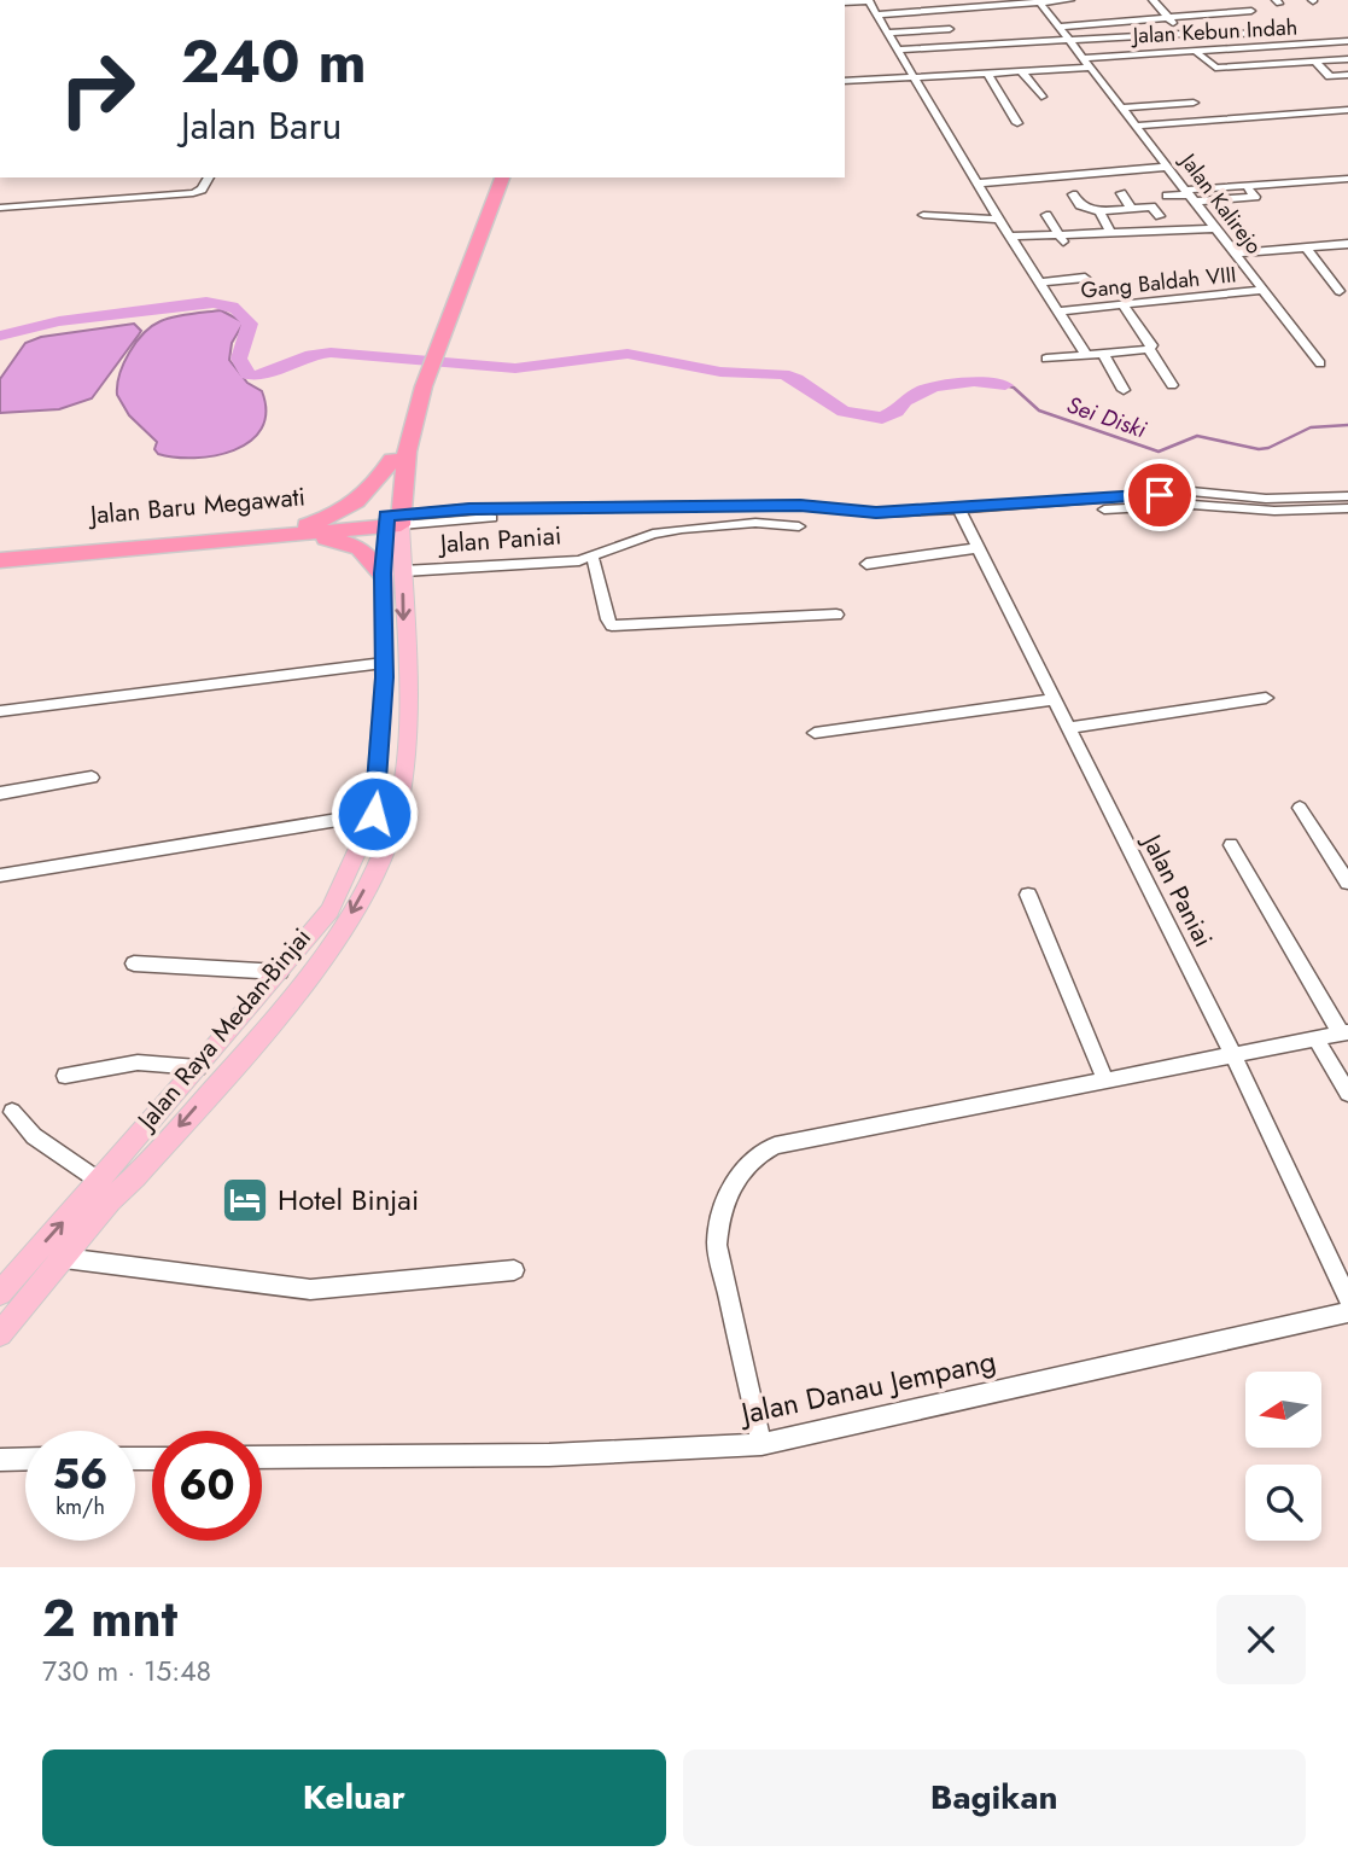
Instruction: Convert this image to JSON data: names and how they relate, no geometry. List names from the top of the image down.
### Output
{
  "streets": {
    "highway": ["Jalan Baru Megawati", "Jalan Raya Medan-Binjai"],
    "street": [
      "Jalan Kebun Indah",
      "Jalan Kalirejo",
      "Gang Baldah VIII",
      "Jalan Paniai",
      "Jalan Danau Jempang"
    ]
  },
  "crossings": [
    ["Jalan Kebun Indah", "Jalan Kalirejo"],
    ["Jalan Kalirejo", "Gang Baldah VIII"],
    ["Jalan Baru Megawati", "Jalan Raya Medan-Binjai"],
    ["Jalan Paniai", "Jalan Raya Medan-Binjai"]
  ],
  "water": ["Sei Diski"],
  "places": {
    "hotel": ["Hotel Binjai"]
  },
  "north": "left",
  "page": {
    "turn": ["240 m", "Jalan Baru"],
    "speed": "56 km/h",
    "limit": "60",
    "heading": ["2 mnt", "730 m · 15:48"],
    "buttons": ["Keluar", "Bagikan"]
  }
}
